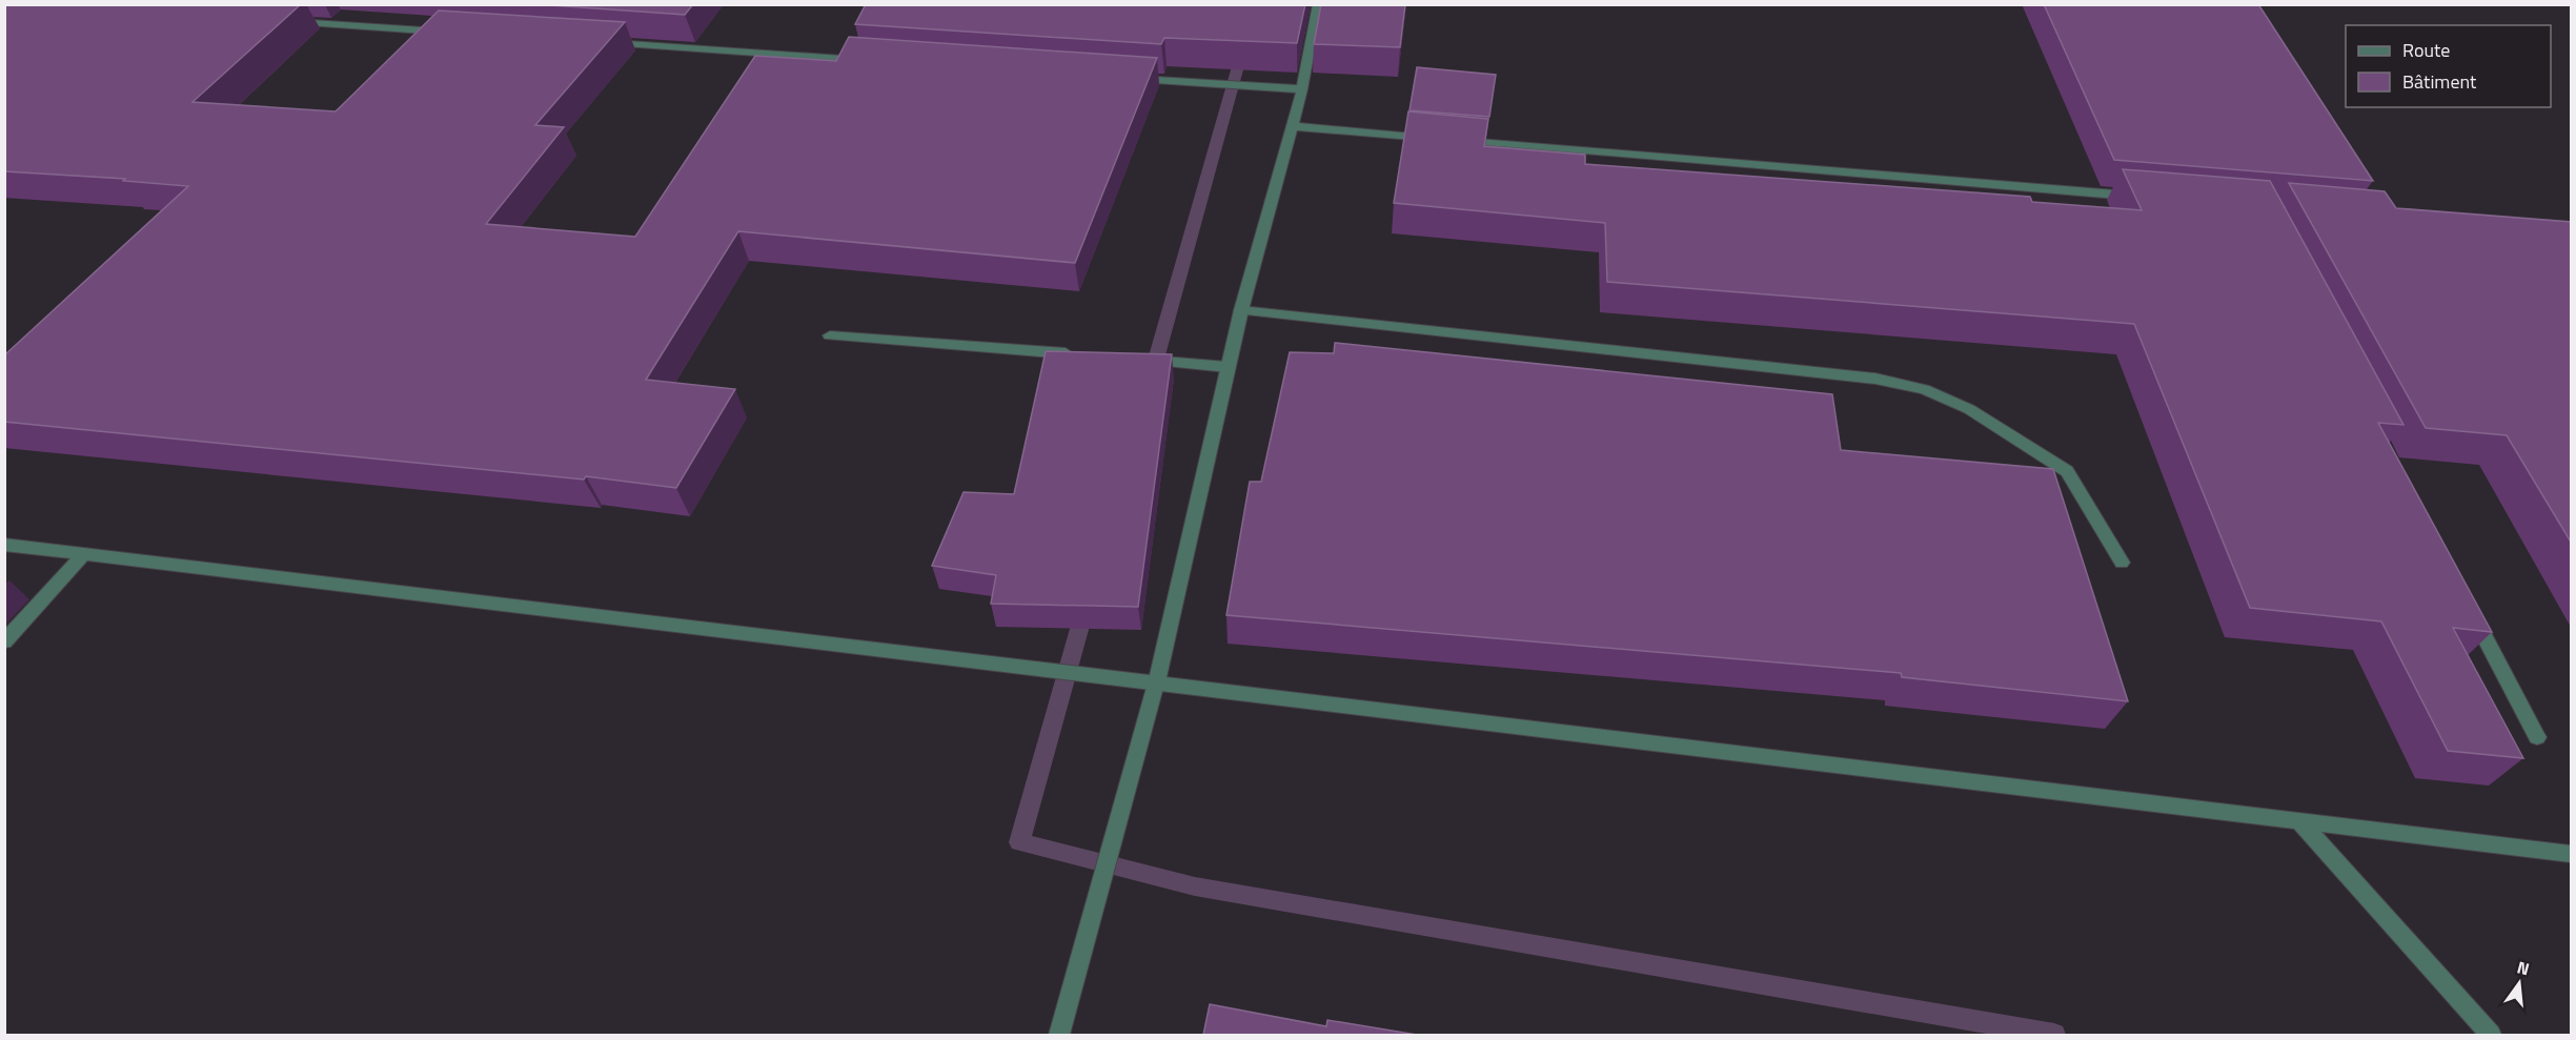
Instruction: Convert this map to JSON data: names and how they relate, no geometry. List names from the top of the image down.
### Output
{
  "legend": ["Route", "Bâtiment"],
  "north": "top"
}
